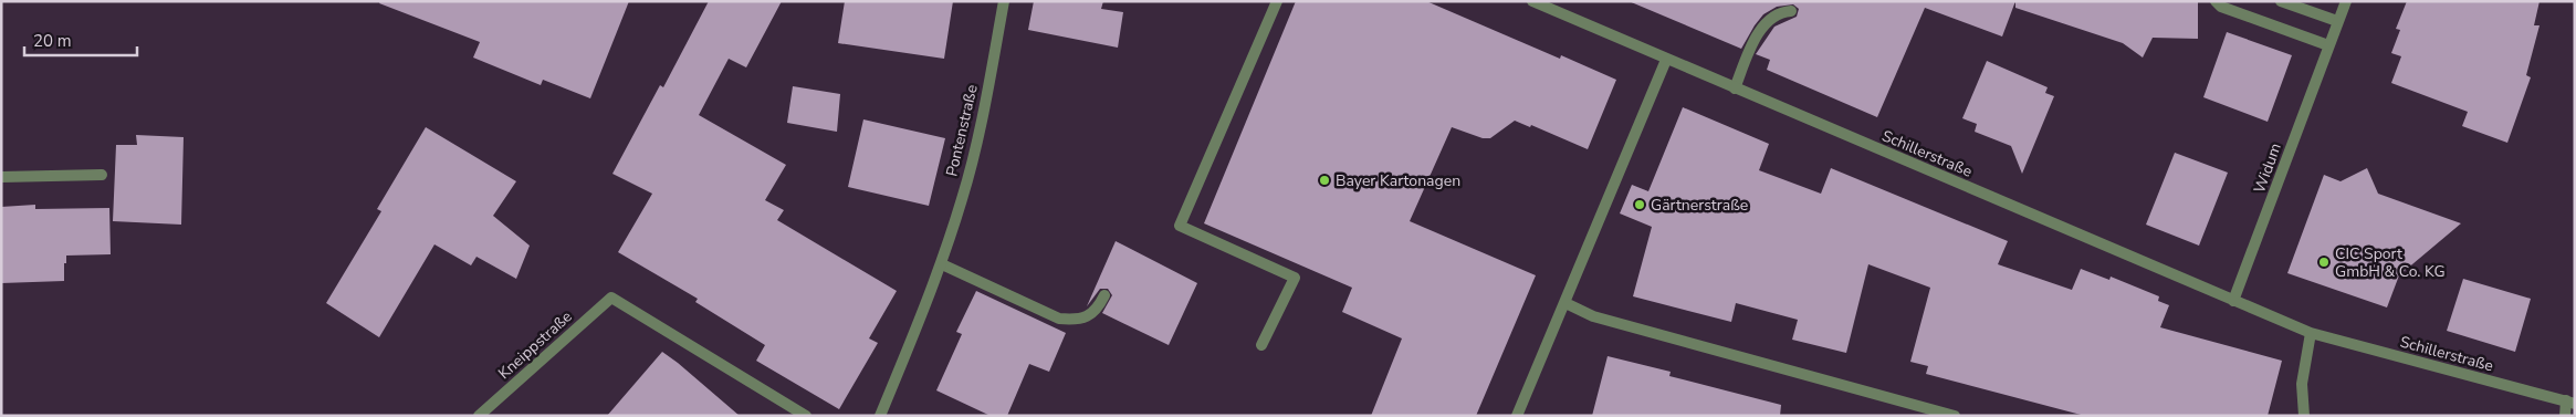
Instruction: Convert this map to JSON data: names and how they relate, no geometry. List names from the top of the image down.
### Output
{
  "streets": {
    "street": [
      "Pontenstraße",
      "Schillerstraße",
      "Widum",
      "Kneippstraße"
    ]
  },
  "crossings": [
    ["Schillerstraße", "Widum"]
  ],
  "places": ["Bayer Kartonagen", "Gärtnerstraße", "CIC Sport GmbH & Co. KG"],
  "scale_bar": "20 m"
}
